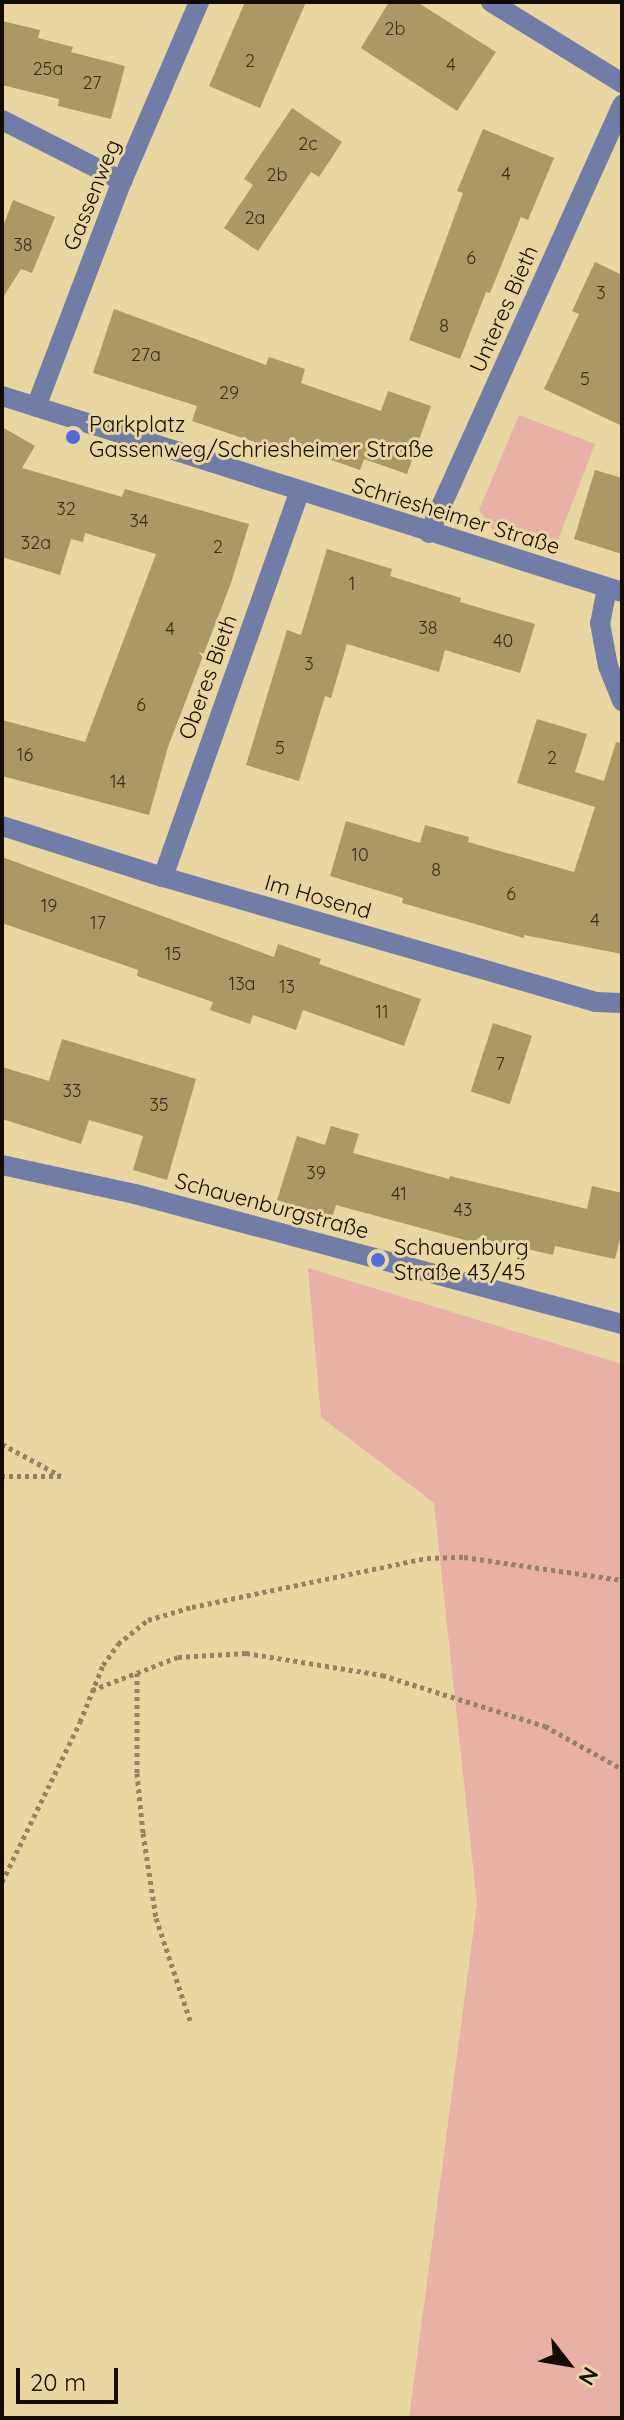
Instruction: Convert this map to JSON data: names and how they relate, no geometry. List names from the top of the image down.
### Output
{
  "streets": {
    "street": [
      "Gassenweg",
      "Unteres Bieth",
      "Schriesheimer Straße",
      "Oberes Bieth",
      "Im Hosend",
      "Schauenburgstraße"
    ]
  },
  "crossings": [
    ["Gassenweg", "Schriesheimer Straße"],
    ["Unteres Bieth", "Schriesheimer Straße"],
    ["Schriesheimer Straße", "Oberes Bieth"],
    ["Oberes Bieth", "Im Hosend"]
  ],
  "places": ["Parkplatz Gassenweg/Schriesheimer Straße", "Schauenburg Straße 43/45"],
  "house_numbers": [
    "2b",
    "2",
    "4",
    "25a",
    "27",
    "2c",
    "4",
    "2b",
    "2a",
    "38",
    "6",
    "3",
    "8",
    "27a",
    "5",
    "29",
    "32",
    "34",
    "32a",
    "2",
    "1",
    "38",
    "4",
    "40",
    "3",
    "6",
    "5",
    "16",
    "2",
    "14",
    "10",
    "8",
    "6",
    "19",
    "4",
    "17",
    "15",
    "13a",
    "13",
    "11",
    "7",
    "33",
    "35",
    "39",
    "41",
    "43"
  ],
  "scale_bar": "20 m",
  "north": "bottom right"
}
